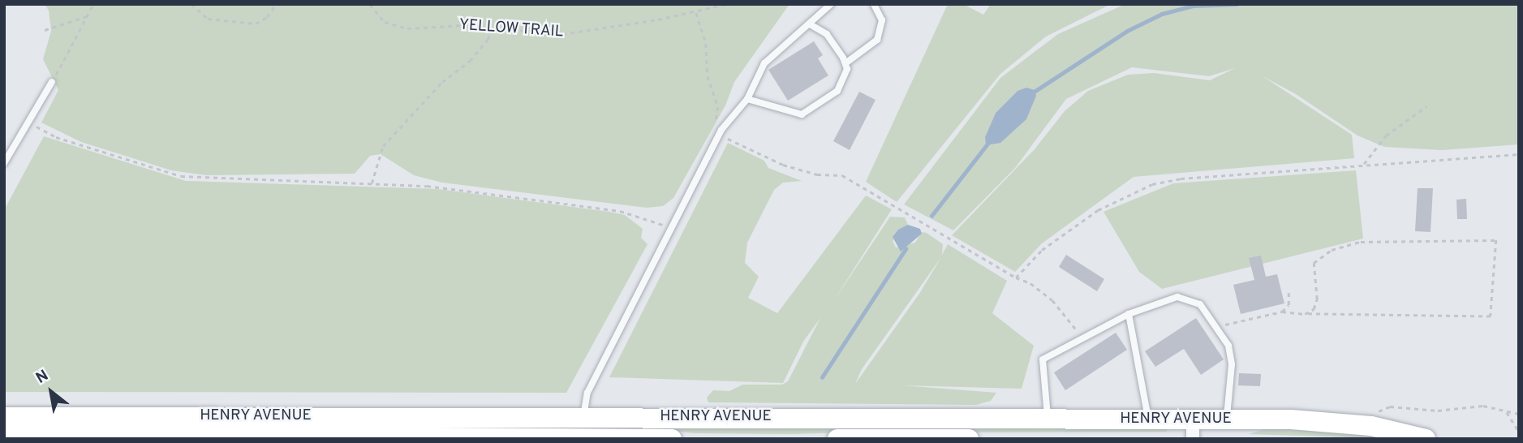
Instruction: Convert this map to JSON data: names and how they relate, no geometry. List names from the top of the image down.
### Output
{
  "streets": {
    "main road": ["HENRY AVENUE"],
    "path": ["YELLOW TRAIL"]
  },
  "north": "top left"
}
